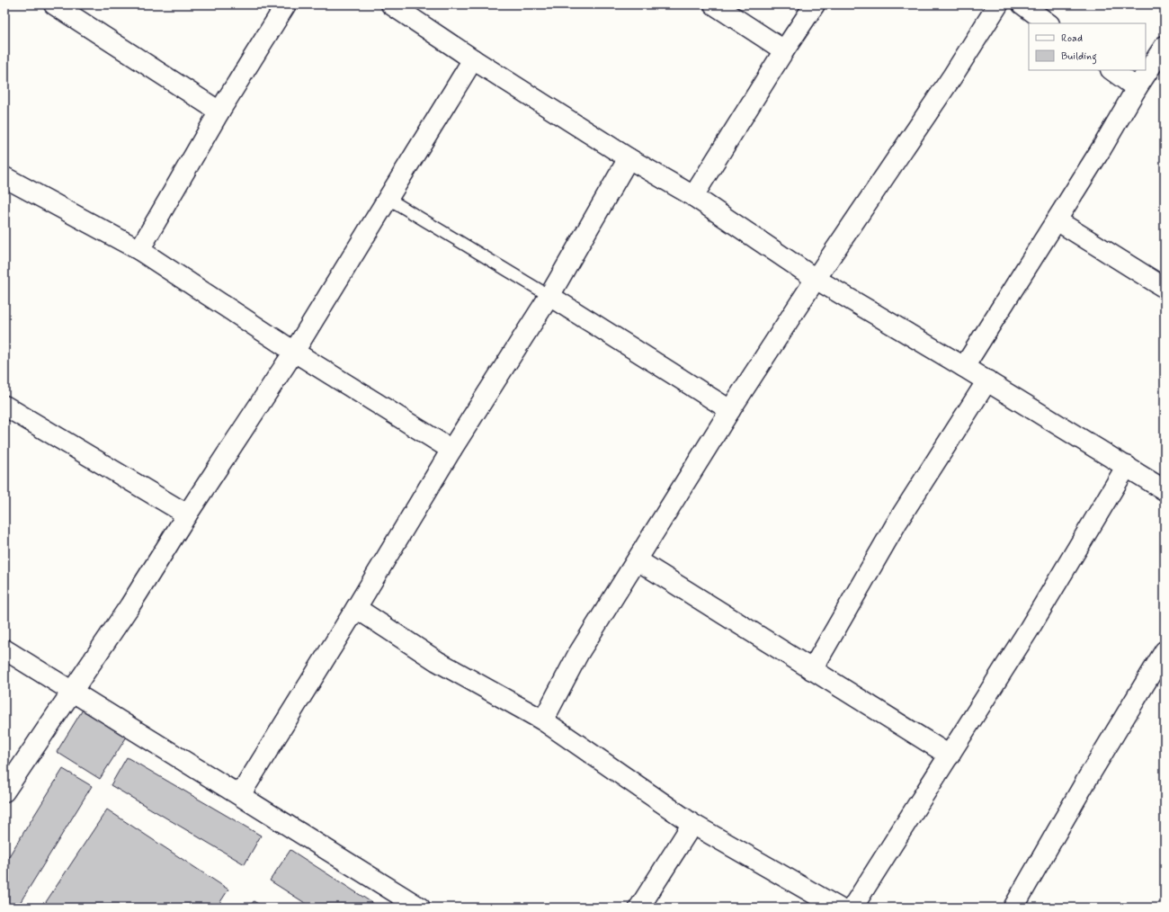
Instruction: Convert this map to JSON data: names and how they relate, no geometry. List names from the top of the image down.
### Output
{
  "legend": ["Road", "Building"]
}
